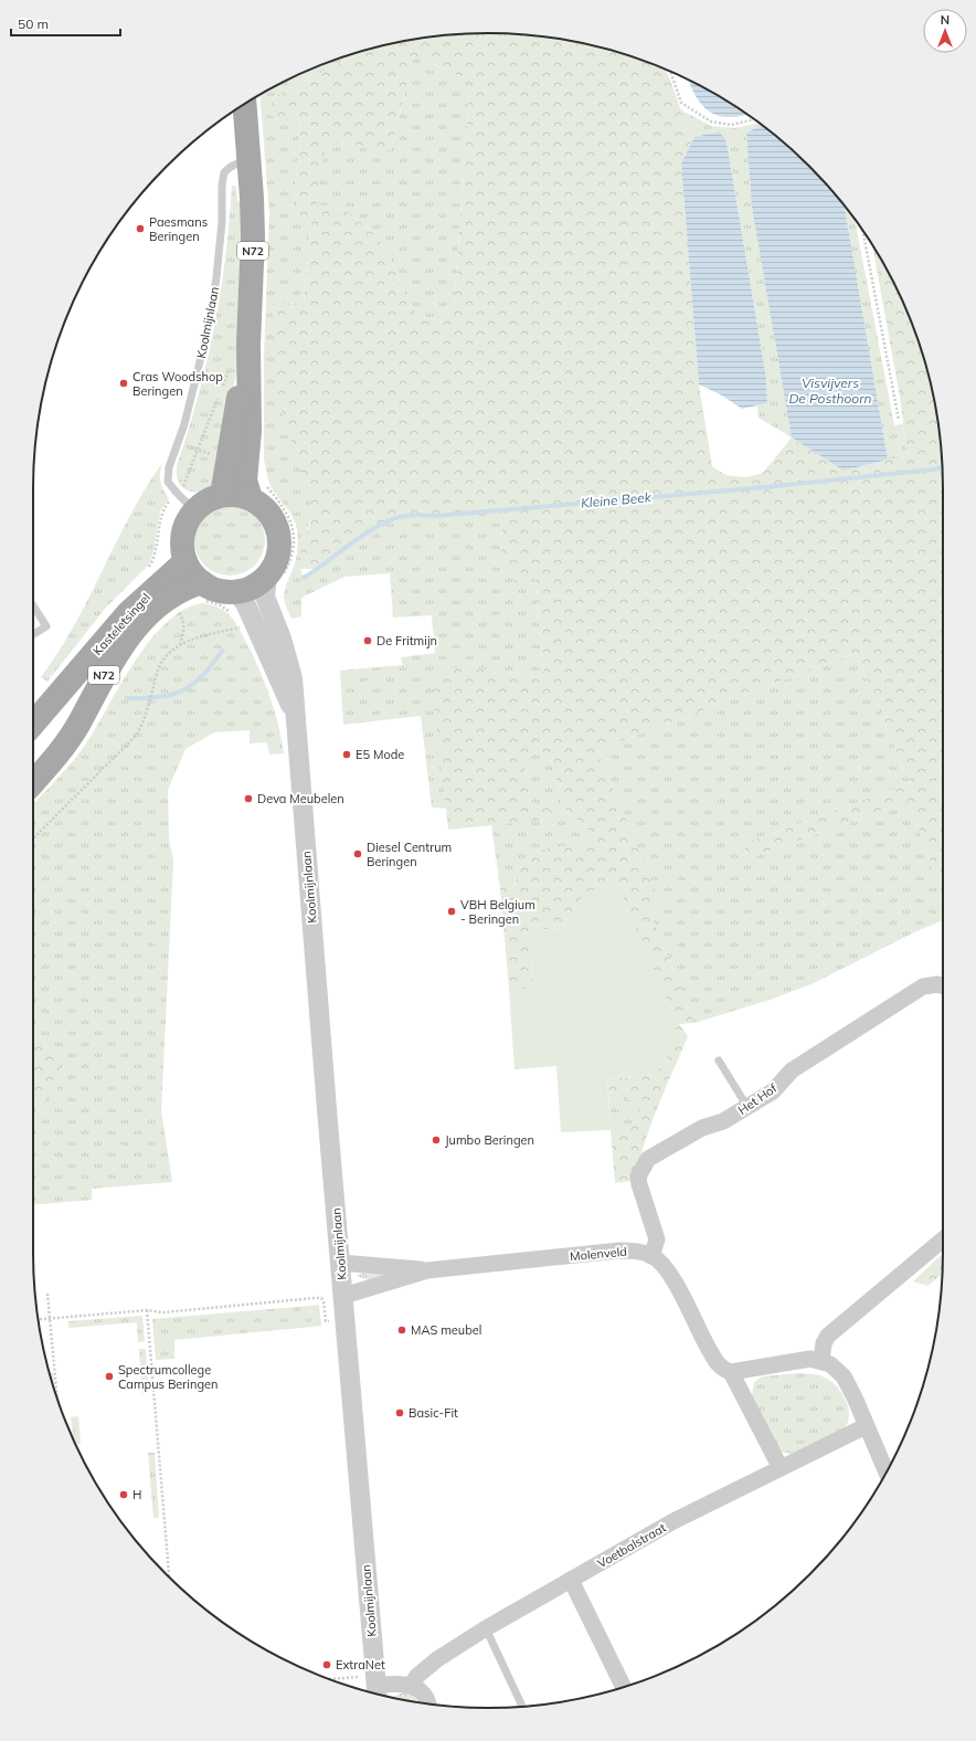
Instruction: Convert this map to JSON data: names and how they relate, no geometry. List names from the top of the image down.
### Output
{
  "streets": {
    "main road": ["N72", "Kasteletsingel"],
    "street": [
      "Koolmijnlaan",
      "Het Hof",
      "Molenveld",
      "Voetbalstraat"
    ]
  },
  "crossings": [
    ["N72", "Koolmijnlaan"],
    ["N72", "Kasteletsingel"],
    ["Koolmijnlaan", "Kasteletsingel"],
    ["Het Hof", "Molenveld"],
    ["Molenveld", "Voetbalstraat"]
  ],
  "water": ["Visvijvers De Posthoorn", "Kleine Beek"],
  "places": [
    "Paesmans Beringen",
    "Cras Woodshop Beringen",
    "De Fritmijn",
    "E5 Mode",
    "Deva Meubelen",
    "Diesel Centrum Beringen",
    "VBH Belgium - Beringen",
    "Jumbo Beringen",
    "MAS meubel",
    "Spectrumcollege Campus Beringen",
    "Basic-Fit",
    "H",
    "ExtraNet"
  ],
  "scale_bar": "50 m",
  "north": "top"
}
